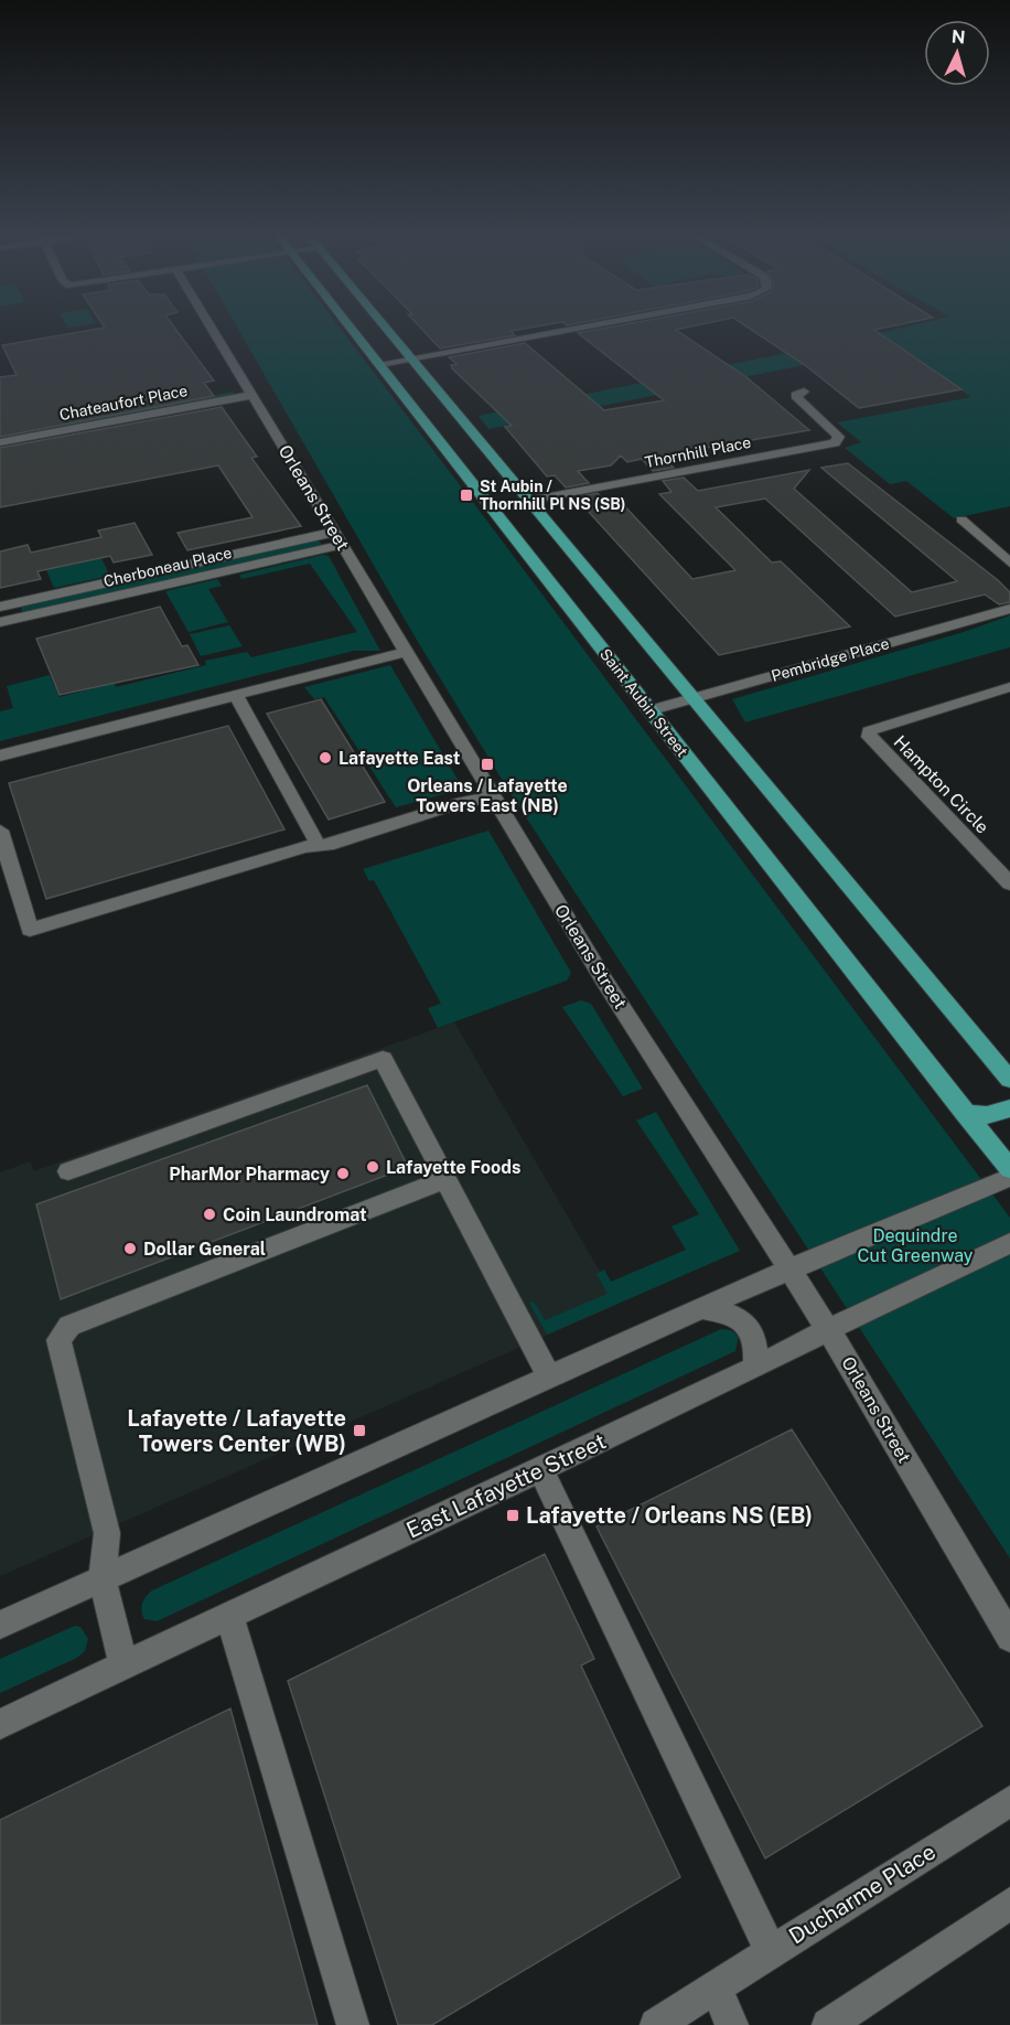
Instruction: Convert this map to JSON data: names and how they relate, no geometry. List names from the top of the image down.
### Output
{
  "streets": {
    "main road": ["Saint Aubin Street"],
    "street": [
      "Chateaufort Place",
      "Thornhill Place",
      "Orleans Street",
      "Cherboneau Place",
      "Pembridge Place",
      "Hampton Circle",
      "East Lafayette Street",
      "Ducharme Place"
    ]
  },
  "crossings": [
    ["Chateaufort Place", "Orleans Street"],
    ["Thornhill Place", "Saint Aubin Street"],
    ["Orleans Street", "Cherboneau Place"],
    ["Orleans Street", "East Lafayette Street"],
    ["Pembridge Place", "Saint Aubin Street"]
  ],
  "parks": ["Dequindre Cut Greenway"],
  "places": {
    "transit": [
      "St Aubin / Thornhill Pl NS (SB)",
      "Orleans / Lafayette Towers East (NB)",
      "Lafayette / Lafayette Towers Center (WB)",
      "Lafayette / Orleans NS (EB)"
    ],
    "other": [
      "Lafayette East",
      "Lafayette Foods",
      "PharMor Pharmacy",
      "Coin Laundromat",
      "Dollar General"
    ]
  },
  "north": "top"
}
